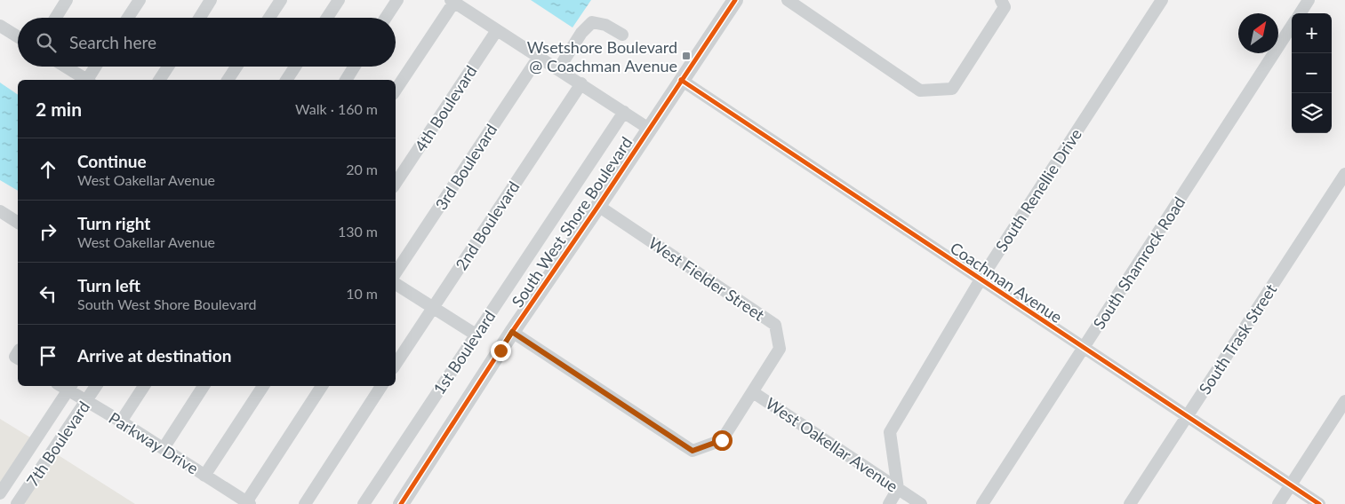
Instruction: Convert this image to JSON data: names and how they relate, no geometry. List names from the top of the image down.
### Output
{
  "streets": {
    "street": [
      "4th Boulevard",
      "3rd Boulevard",
      "South Renellie Drive",
      "South West Shore Boulevard",
      "2nd Boulevard",
      "South Shamrock Road",
      "West Fielder Street",
      "Coachman Avenue",
      "South Trask Street",
      "1st Boulevard",
      "Parkway Drive",
      "7th Boulevard",
      "West Oakellar Avenue"
    ]
  },
  "crossings": [
    ["South Renellie Drive", "Coachman Avenue"],
    ["South Renellie Drive", "West Oakellar Avenue"],
    ["South West Shore Boulevard", "West Fielder Street"],
    ["South West Shore Boulevard", "Coachman Avenue"],
    ["South West Shore Boulevard", "West Oakellar Avenue"],
    ["South Shamrock Road", "Coachman Avenue"],
    ["West Fielder Street", "West Oakellar Avenue"],
    ["Coachman Avenue", "South Trask Street"],
    ["Parkway Drive", "7th Boulevard"]
  ],
  "places": {
    "transit": ["Wsetshore Boulevard @ Coachman Avenue"]
  },
  "north": "top right",
  "page": {
    "map_buttons": ["+", "−"],
    "search": "Search here",
    "heading": ["2 min", "Walk · 160 m"],
    "list": [
      ["Continue", "West Oakellar Avenue", "20 m"],
      ["Turn right", "West Oakellar Avenue", "130 m"],
      ["Turn left", "South West Shore Boulevard", "10 m"],
      "Arrive at destination"
    ]
  }
}
